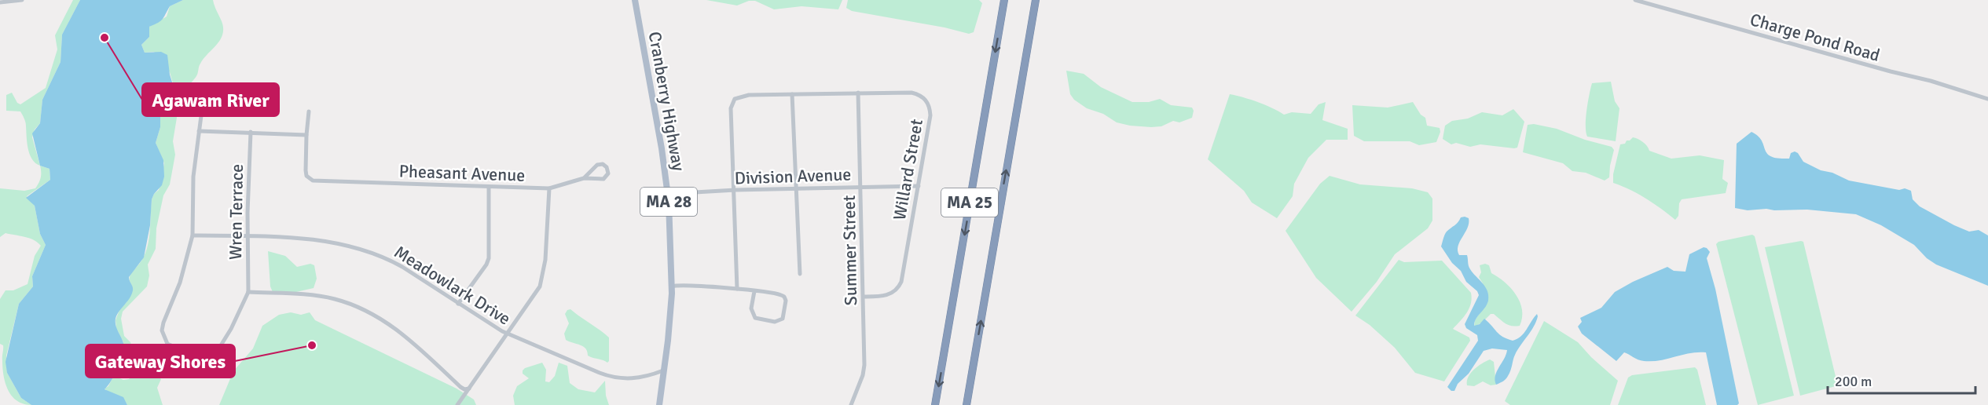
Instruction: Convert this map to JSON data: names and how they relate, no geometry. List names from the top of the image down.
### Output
{
  "streets": {
    "highway": ["MA 25"],
    "main road": ["Cranberry Highway", "MA 28"],
    "street": [
      "Charge Pond Road",
      "Willard Street",
      "Pheasant Avenue",
      "Division Avenue",
      "Wren Terrace",
      "Summer Street",
      "Meadowlark Drive"
    ]
  },
  "crossings": [
    ["Cranberry Highway", "Division Avenue"],
    ["Cranberry Highway", "Meadowlark Drive"],
    ["Willard Street", "Division Avenue"],
    ["Willard Street", "Summer Street"],
    ["Division Avenue", "Summer Street"],
    ["Wren Terrace", "Meadowlark Drive"]
  ],
  "places": ["Agawam River", "Gateway Shores"],
  "scale_bar": "200 m"
}
